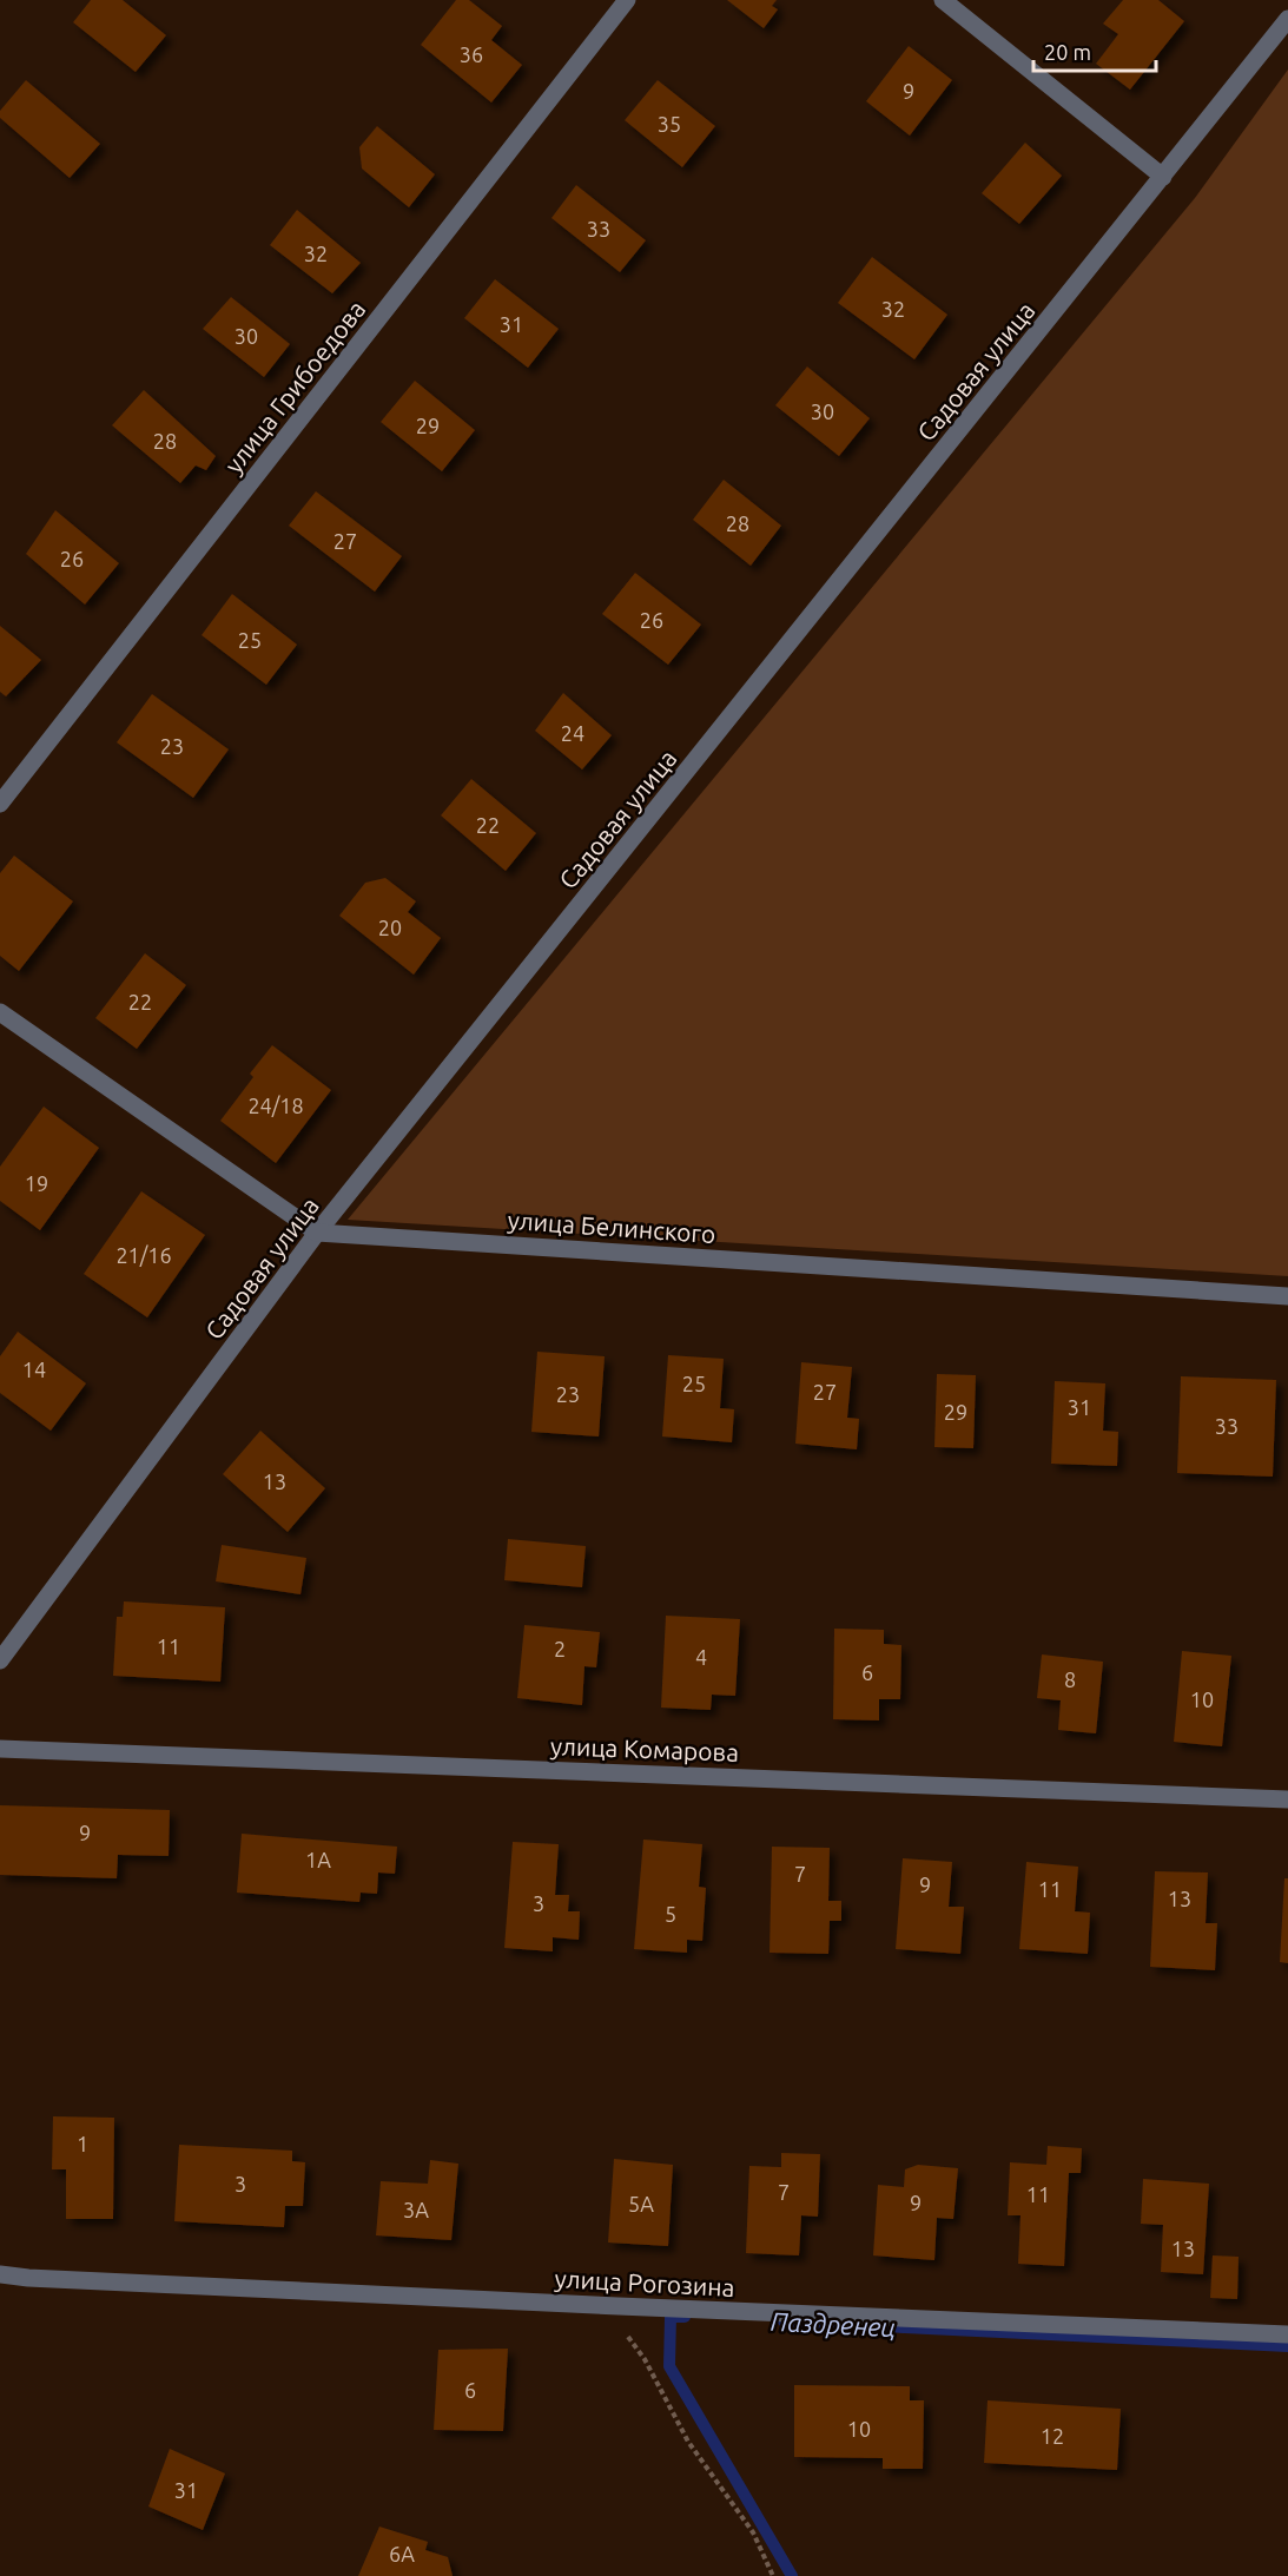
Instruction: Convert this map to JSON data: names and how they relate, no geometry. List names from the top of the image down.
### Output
{
  "streets": {
    "street": [
      "Садовая улица",
      "улица Грибоедова",
      "улица Белинского",
      "улица Комарова",
      "улица Рогозина"
    ]
  },
  "crossings": [
    ["Садовая улица", "улица Белинского"]
  ],
  "water": ["Паздренец"],
  "house_numbers": [
    "36",
    "9",
    "35",
    "33",
    "32",
    "32",
    "31",
    "30",
    "30",
    "29",
    "28",
    "28",
    "27",
    "26",
    "26",
    "25",
    "24",
    "23",
    "22",
    "20",
    "22",
    "24/18",
    "19",
    "21/16",
    "14",
    "25",
    "27",
    "23",
    "31",
    "29",
    "33",
    "13",
    "11",
    "2",
    "4",
    "6",
    "8",
    "10",
    "9",
    "1А",
    "7",
    "9",
    "11",
    "13",
    "3",
    "5",
    "1",
    "3",
    "7",
    "11",
    "9",
    "5А",
    "3А",
    "13",
    "6",
    "10",
    "12",
    "31",
    "6А"
  ],
  "scale_bar": "20 m"
}
